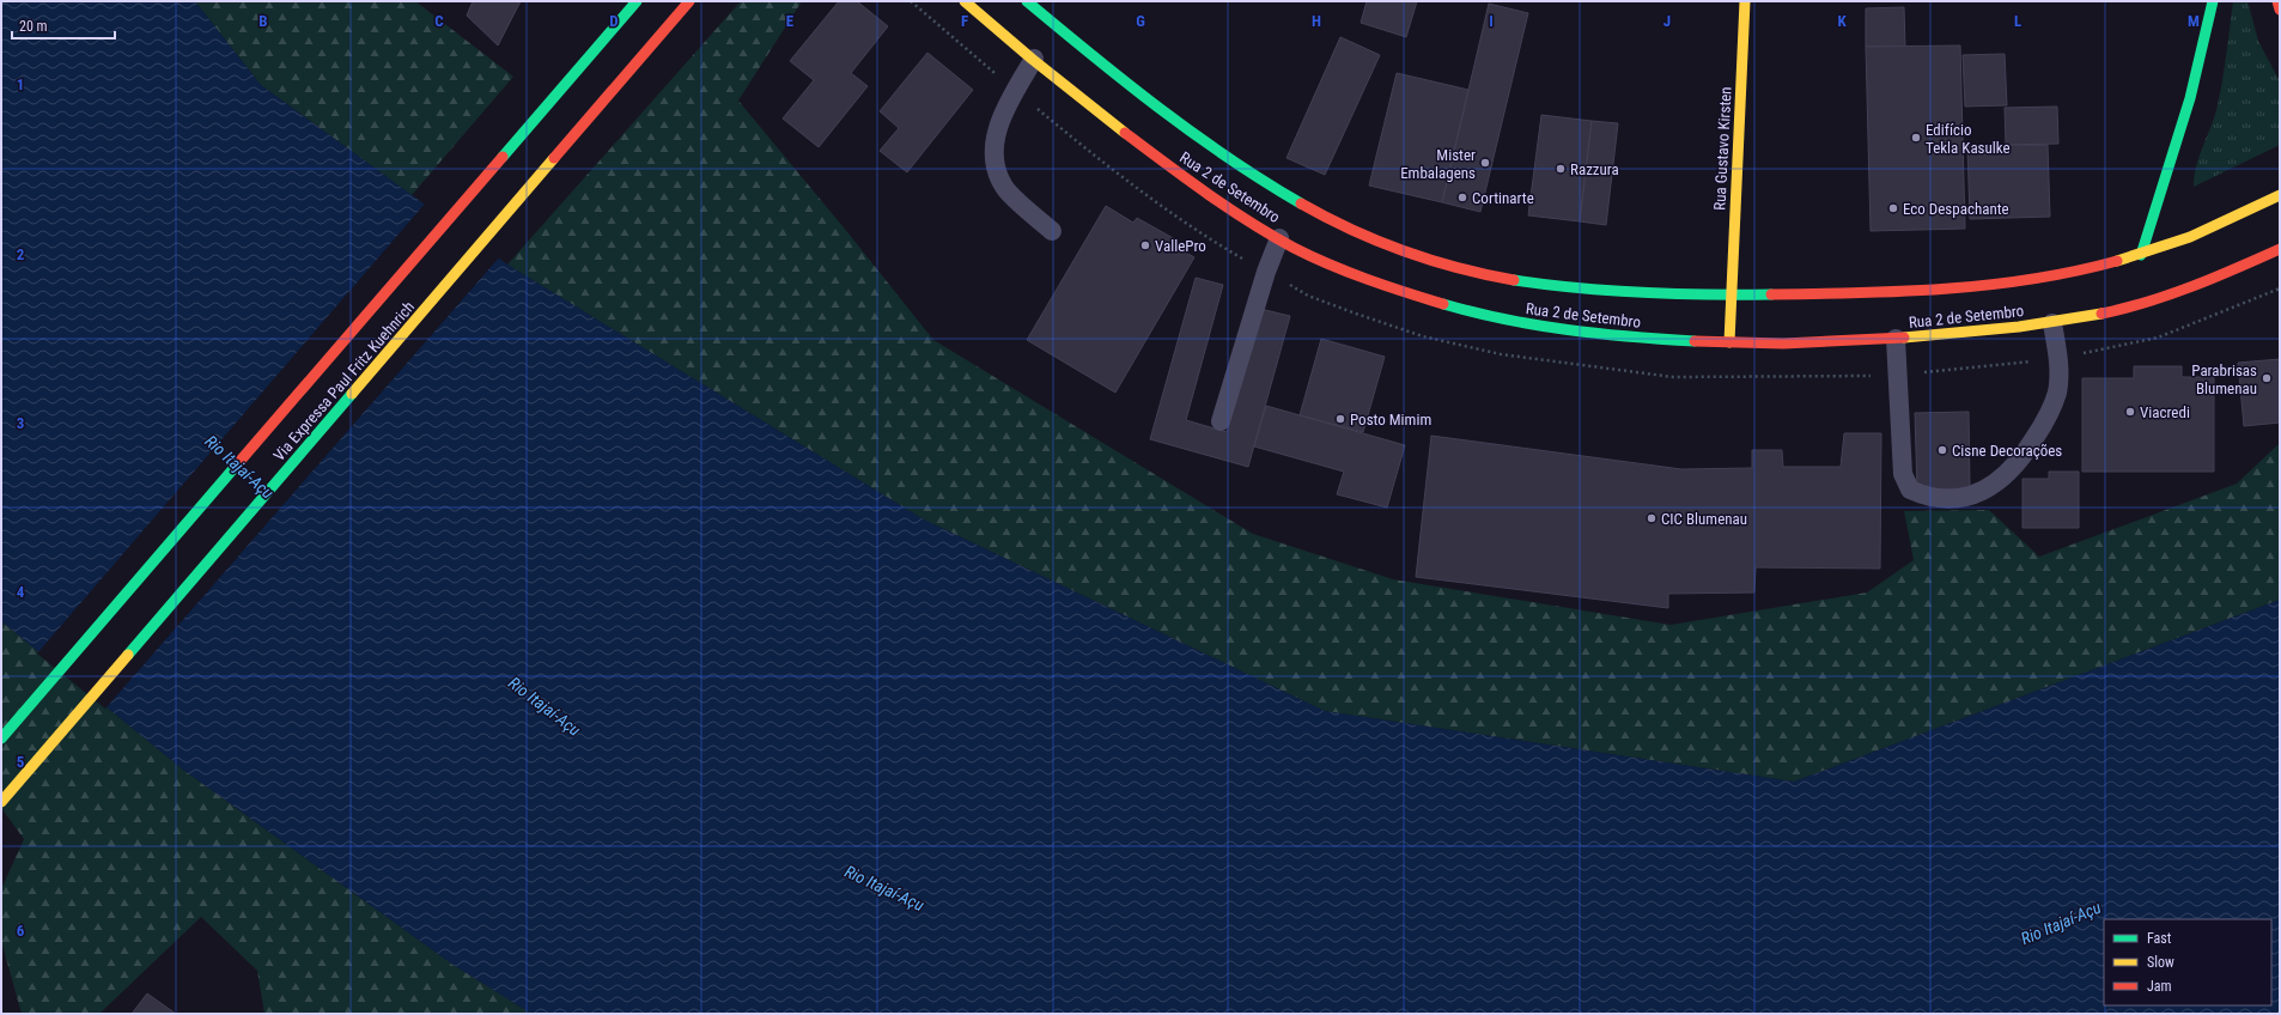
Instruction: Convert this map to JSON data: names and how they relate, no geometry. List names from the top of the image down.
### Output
{
  "streets": {
    "main road": ["Rua Gustavo Kirsten", "Rua 2 de Setembro", "Via Expressa Paul Fritz Kuehnrich"]
  },
  "crossings": [
    ["Rua Gustavo Kirsten", "Rua 2 de Setembro"]
  ],
  "water": ["Rio Itajaí-Açu"],
  "places": [
    "Edifício Tekla Kasulke",
    "Mister Embalagens",
    "Razzura",
    "Cortinarte",
    "Eco Despachante",
    "VallePro",
    "Parabrisas Blumenau",
    "Viacredi",
    "Posto Mimim",
    "Cisne Decorações",
    "CIC Blumenau"
  ],
  "legend": ["Fast", "Slow", "Jam"],
  "scale_bar": "20 m",
  "grid": {
    "columns": [
      "B",
      "C",
      "D",
      "E",
      "F",
      "G",
      "H",
      "I",
      "J",
      "K",
      "L",
      "M"
    ],
    "rows": [
      "1",
      "2",
      "3",
      "4",
      "5",
      "6"
    ]
  }
}
